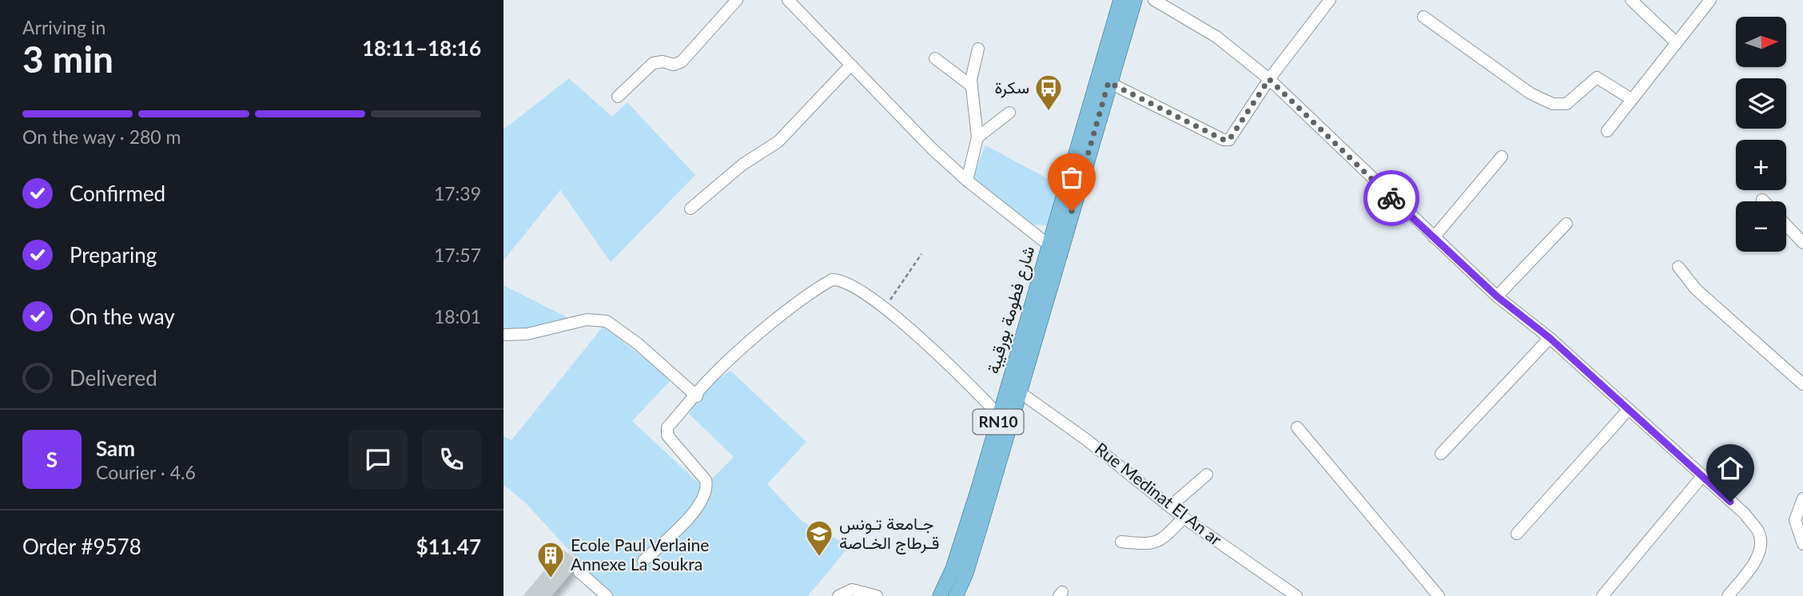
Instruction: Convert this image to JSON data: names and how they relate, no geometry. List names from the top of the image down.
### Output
{
  "streets": {
    "main road": ["شارع فطومة بورقيبة", "RN10"],
    "street": ["Rue Medinat El An ar"]
  },
  "crossings": [
    ["شارع فطومة بورقيبة", "Rue Medinat El An ar"]
  ],
  "places": {
    "bus stop": ["سكرة"],
    "school or university": ["جـامعة تـونس قـرطاج الخـاصة"],
    "building": ["Ecole Paul Verlaine Annexe La Soukra"]
  },
  "north": "right",
  "page": {
    "heading": ["3 min", "Arriving in", "18:11–18:16"],
    "panel": [
      "Sam",
      "Courier · 4.6",
      "Order #9578",
      "$11.47"
    ],
    "map_buttons": ["+", "−"],
    "bar": "On the way · 280 m",
    "list": [
      ["Confirmed", "17:39"],
      ["Preparing", "17:57"],
      ["On the way", "18:01"],
      "Delivered"
    ],
    "round": "S"
  }
}
